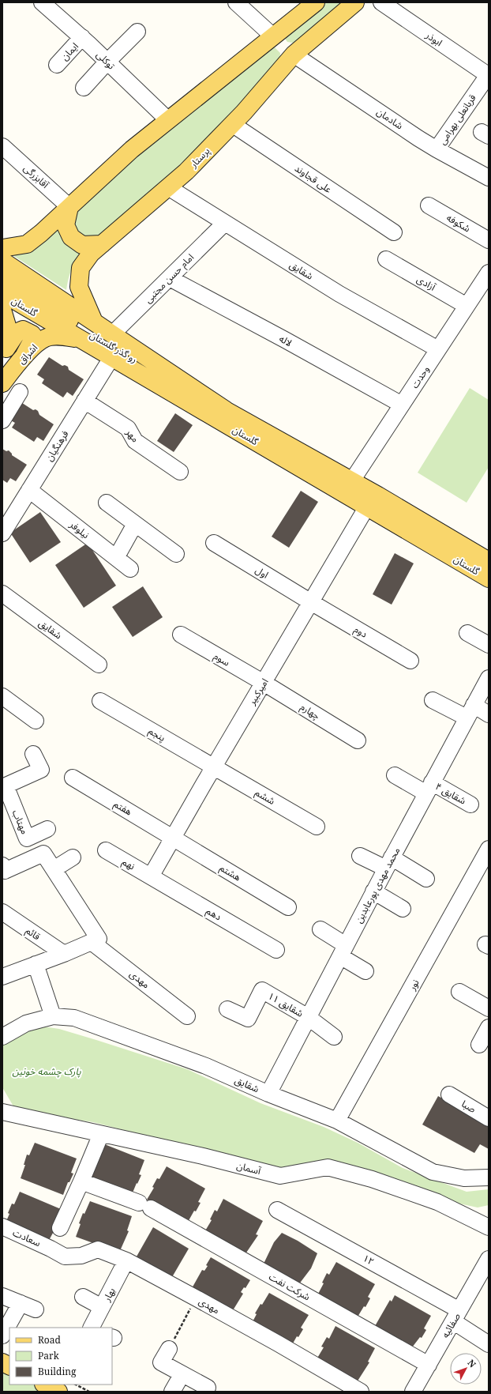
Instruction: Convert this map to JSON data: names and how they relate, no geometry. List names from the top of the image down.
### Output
{
  "streets": {
    "main road": [
      "پرستار",
      "گلستان",
      "رو گذر گلستان",
      "اشراق"
    ],
    "street": [
      "ابوذر",
      "ایمان",
      "توکلی",
      "شادمان",
      "قربانعلی بهرامی",
      "آقابزرگی",
      "علی قجاوند",
      "شکوفه",
      "شقایق",
      "امام حسن مجتبی",
      "آزادی",
      "لاله",
      "وحدت",
      "مهر",
      "فرهنگیان",
      "نیلوفر",
      "اول",
      "دوم",
      "سوم",
      "امیرکبیر",
      "چهارم",
      "پنجم",
      "شقایق ۴",
      "ششم",
      "هفتم",
      "مهتاب",
      "نهم",
      "هشتم",
      "محمد مهدی پورعابدین",
      "دهم",
      "قائم",
      "مهدی",
      "نور",
      "شقایق ۱۱",
      "صبا",
      "آسمان",
      "سعادت",
      "۱۲",
      "شرکت نفت",
      "بهار",
      "صفائیه"
    ]
  },
  "crossings": [
    ["ابوذر", "قربانعلی بهرامی"],
    ["ایمان", "توکلی"],
    ["شادمان", "قربانعلی بهرامی"],
    ["شادمان", "پرستار"],
    ["پرستار", "علی قجاوند"],
    ["پرستار", "شقایق"],
    ["شقایق", "امام حسن مجتبی"],
    ["شقایق", "وحدت"],
    ["شقایق", "محمد مهدی پورعابدین"],
    ["شقایق", "نور"],
    ["امام حسن مجتبی", "لاله"],
    ["آزادی", "وحدت"],
    ["گلستان", "رو گذر گلستان"],
    ["گلستان", "اشراق"],
    ["گلستان", "وحدت"],
    ["گلستان", "فرهنگیان"],
    ["گلستان", "امیرکبیر"],
    ["لاله", "وحدت"],
    ["مهر", "فرهنگیان"],
    ["فرهنگیان", "نیلوفر"],
    ["اول", "دوم"],
    ["اول", "امیرکبیر"],
    ["دوم", "امیرکبیر"],
    ["سوم", "امیرکبیر"],
    ["سوم", "چهارم"],
    ["امیرکبیر", "چهارم"],
    ["امیرکبیر", "پنجم"],
    ["امیرکبیر", "ششم"],
    ["امیرکبیر", "هفتم"],
    ["امیرکبیر", "نهم"],
    ["امیرکبیر", "هشتم"],
    ["امیرکبیر", "دهم"],
    ["پنجم", "ششم"],
    ["شقایق ۴", "محمد مهدی پورعابدین"],
    ["هفتم", "هشتم"],
    ["نهم", "دهم"],
    ["محمد مهدی پورعابدین", "شقایق ۱۱"],
    ["مهدی", "سعادت"],
    ["مهدی", "بهار"],
    ["۱۲", "صفائیه"],
    ["شرکت نفت", "صفائیه"]
  ],
  "parks": ["پارک چشمه خونین"],
  "legend": ["Road", "Park", "Building"],
  "north": "top right"
}
